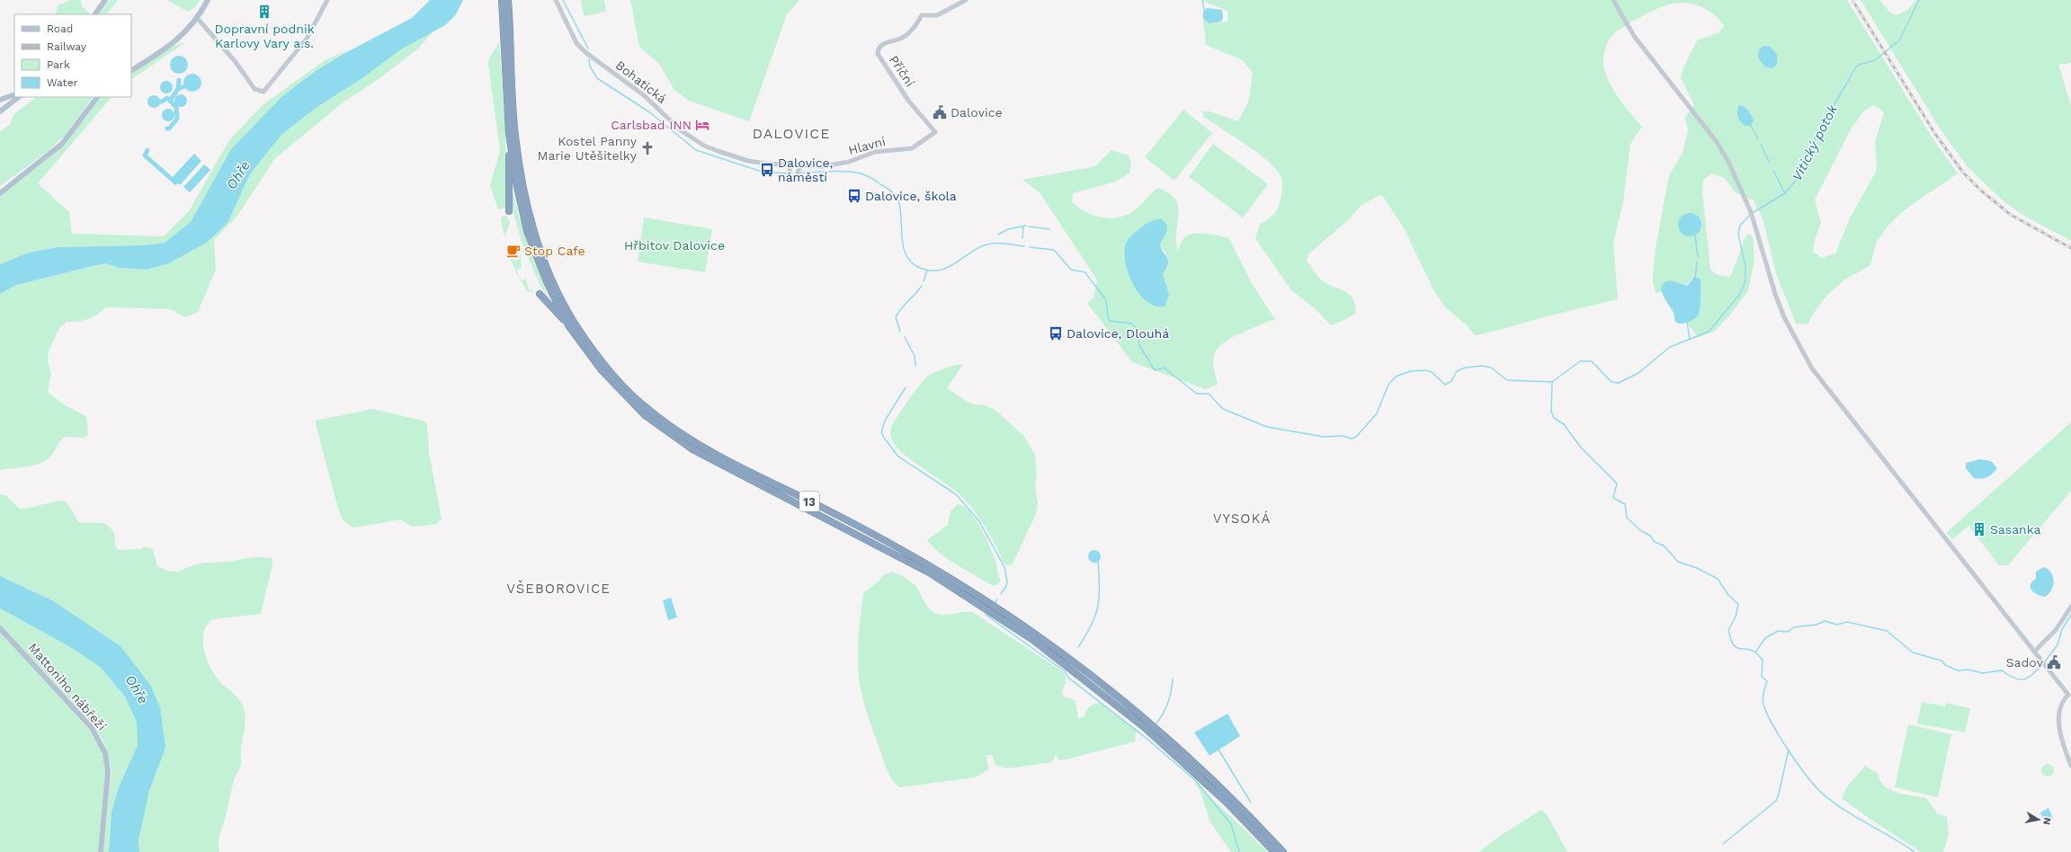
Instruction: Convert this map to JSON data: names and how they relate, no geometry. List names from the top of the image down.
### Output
{
  "streets": {
    "highway": ["13"],
    "main road": ["Mattoniho nábřeží"],
    "street": ["Příční", "Bohatická", "Hlavní"]
  },
  "crossings": [
    ["Příční", "Hlavní"],
    ["Bohatická", "Hlavní"]
  ],
  "districts": ["DALOVICE", "VYSOKÁ", "VŠEBOROVICE"],
  "water": ["Vitický potok", "Ohře"],
  "parks": ["Hřbitov Dalovice"],
  "places": {
    "building": ["Dopravní podnik Karlovy Vary a.s.", "Sasanka"],
    "public building": ["Dalovice", "Sadov"],
    "hotel": ["Carlsbad INN"],
    "church": ["Kostel Panny Marie Utěšitelky"],
    "bus stop": ["Dalovice, náměstí", "Dalovice, škola", "Dalovice, Dlouhá"],
    "cafe": ["Stop Cafe"]
  },
  "legend": [
    "Road",
    "Railway",
    "Park",
    "Water"
  ],
  "north": "right"
}
